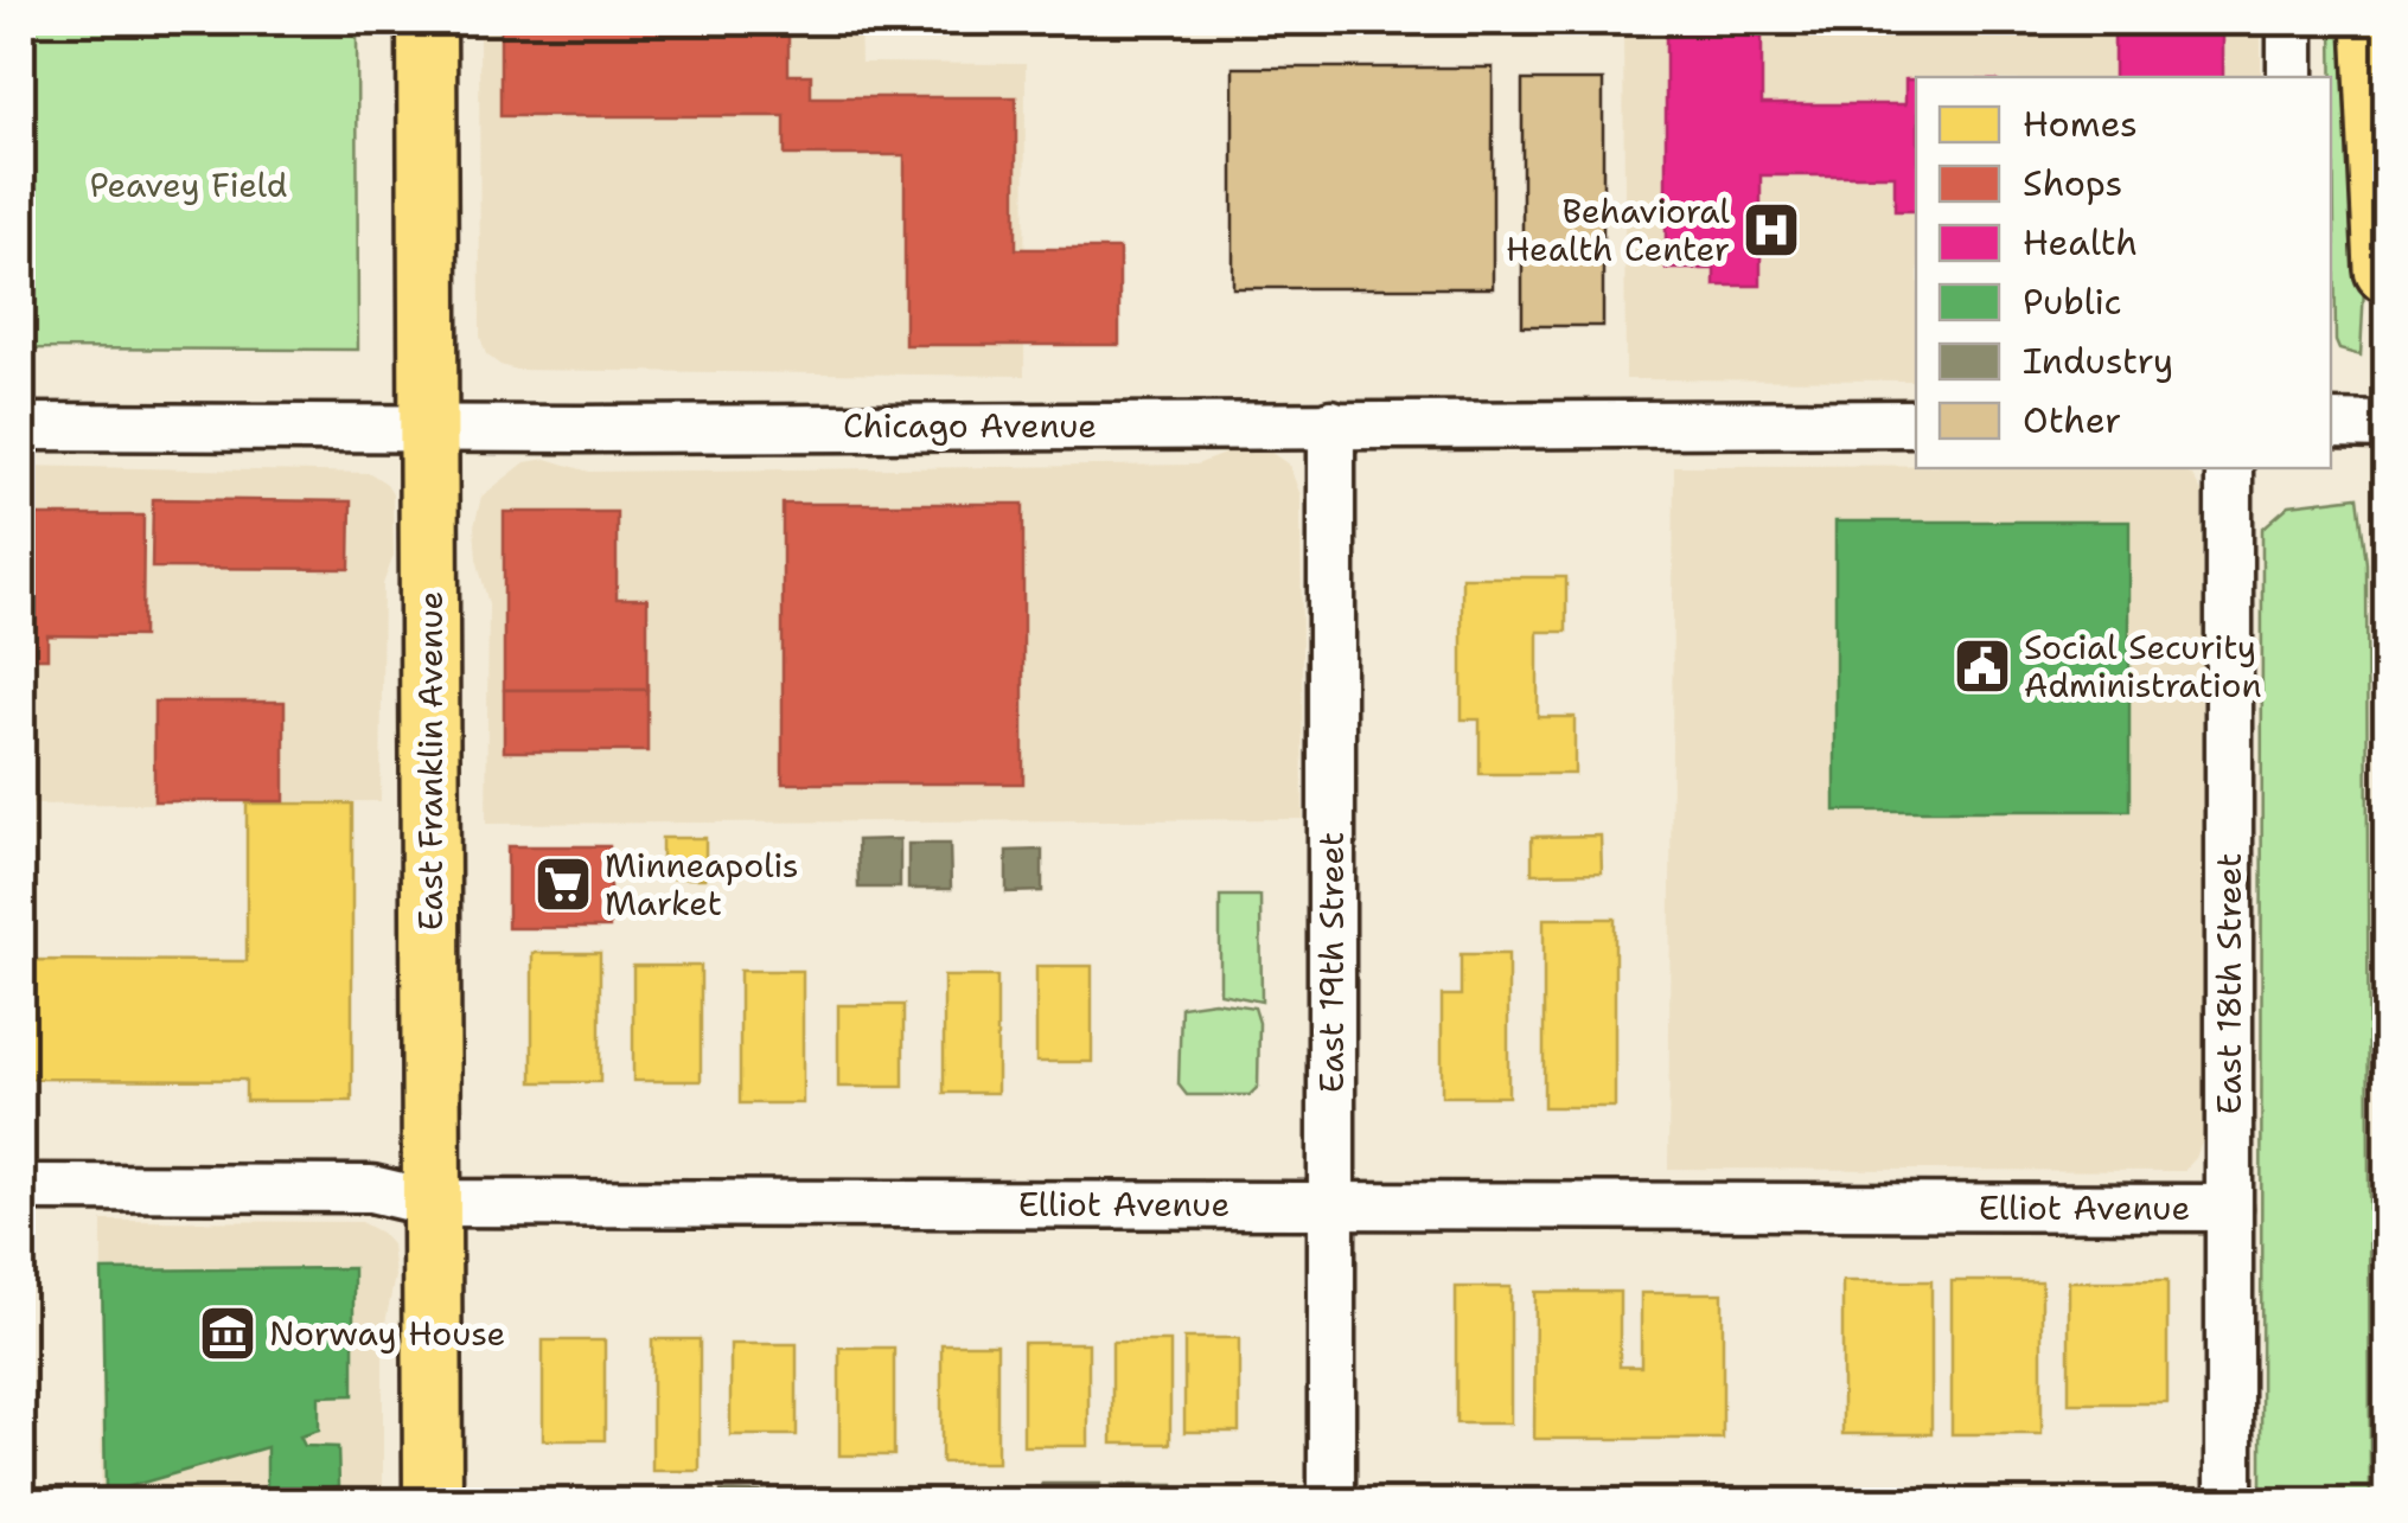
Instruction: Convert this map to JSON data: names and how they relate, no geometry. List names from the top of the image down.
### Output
{
  "streets": {
    "main road": ["East Franklin Avenue"],
    "street": [
      "Chicago Avenue",
      "East 19th Street",
      "East 18th Street",
      "Elliot Avenue"
    ]
  },
  "crossings": [
    ["Chicago Avenue", "East Franklin Avenue"],
    ["Chicago Avenue", "East 19th Street"],
    ["East Franklin Avenue", "Elliot Avenue"],
    ["East 19th Street", "Elliot Avenue"],
    ["East 18th Street", "Elliot Avenue"]
  ],
  "parks": ["Peavey Field"],
  "places": {
    "hospital": ["Behavioral Health Center"],
    "public building": ["Social Security Administration"],
    "supermarket": ["Minneapolis Market"],
    "museum": ["Norway House"]
  },
  "legend": [
    "Homes",
    "Shops",
    "Health",
    "Public",
    "Industry",
    "Other"
  ]
}
